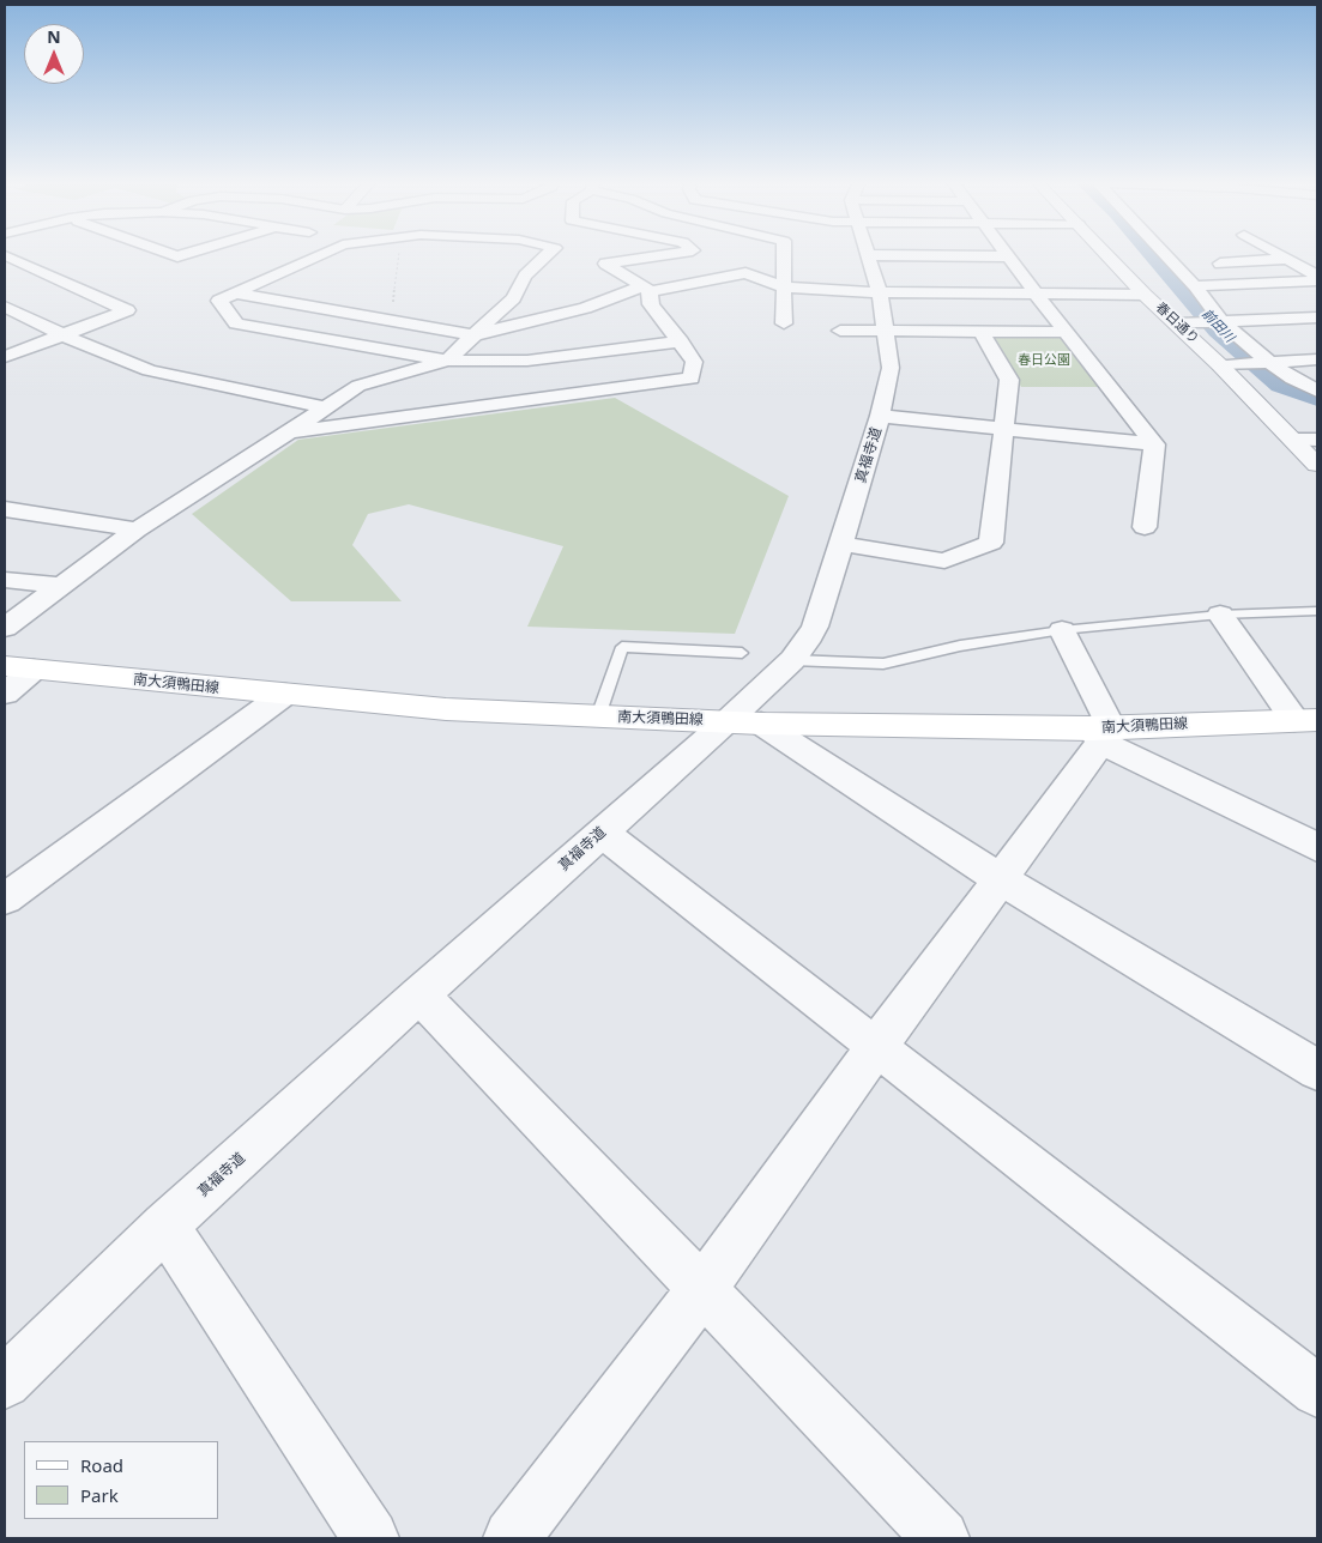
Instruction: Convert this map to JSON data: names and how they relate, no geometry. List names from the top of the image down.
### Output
{
  "streets": {
    "main road": ["南大須鴨田線"],
    "street": ["春日通り", "真福寺道"]
  },
  "crossings": [
    ["真福寺道", "南大須鴨田線"]
  ],
  "water": ["前田川"],
  "parks": ["春日公園"],
  "legend": ["Road", "Park"],
  "north": "top"
}
